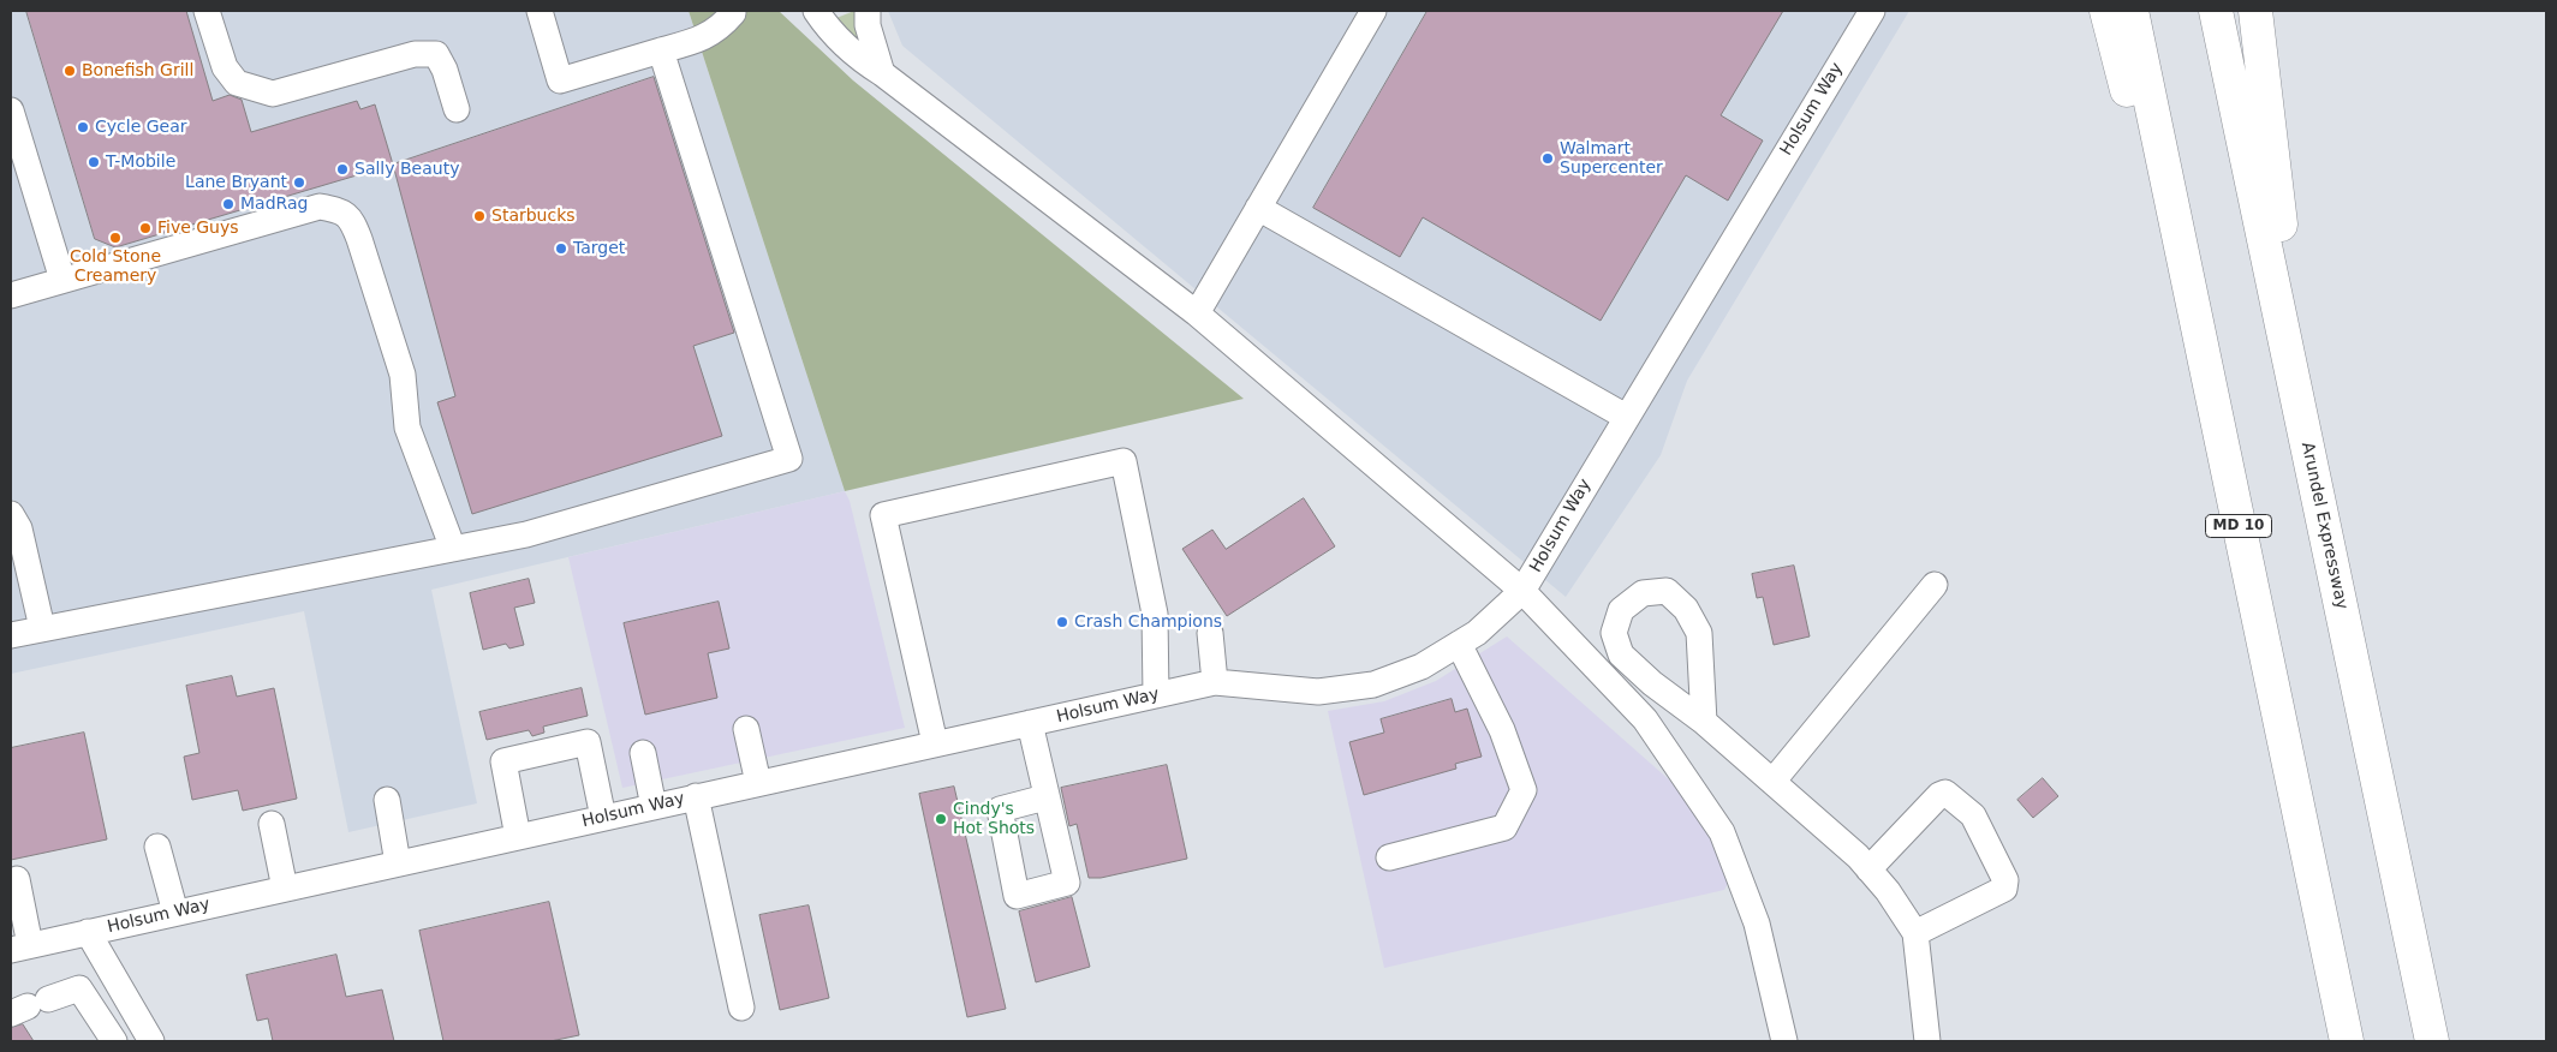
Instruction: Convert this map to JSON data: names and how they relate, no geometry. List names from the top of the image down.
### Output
{
  "streets": {
    "highway": ["MD 10", "Arundel Expressway"],
    "street": ["Holsum Way"]
  },
  "places": [
    "Bonefish Grill",
    "Cycle Gear",
    "Walmart Supercenter",
    "T-Mobile",
    "Sally Beauty",
    "Lane Bryant",
    "MadRag",
    "Starbucks",
    "Five Guys",
    "Cold Stone Creamery",
    "Target",
    "Crash Champions",
    "Cindy's Hot Shots"
  ]
}
